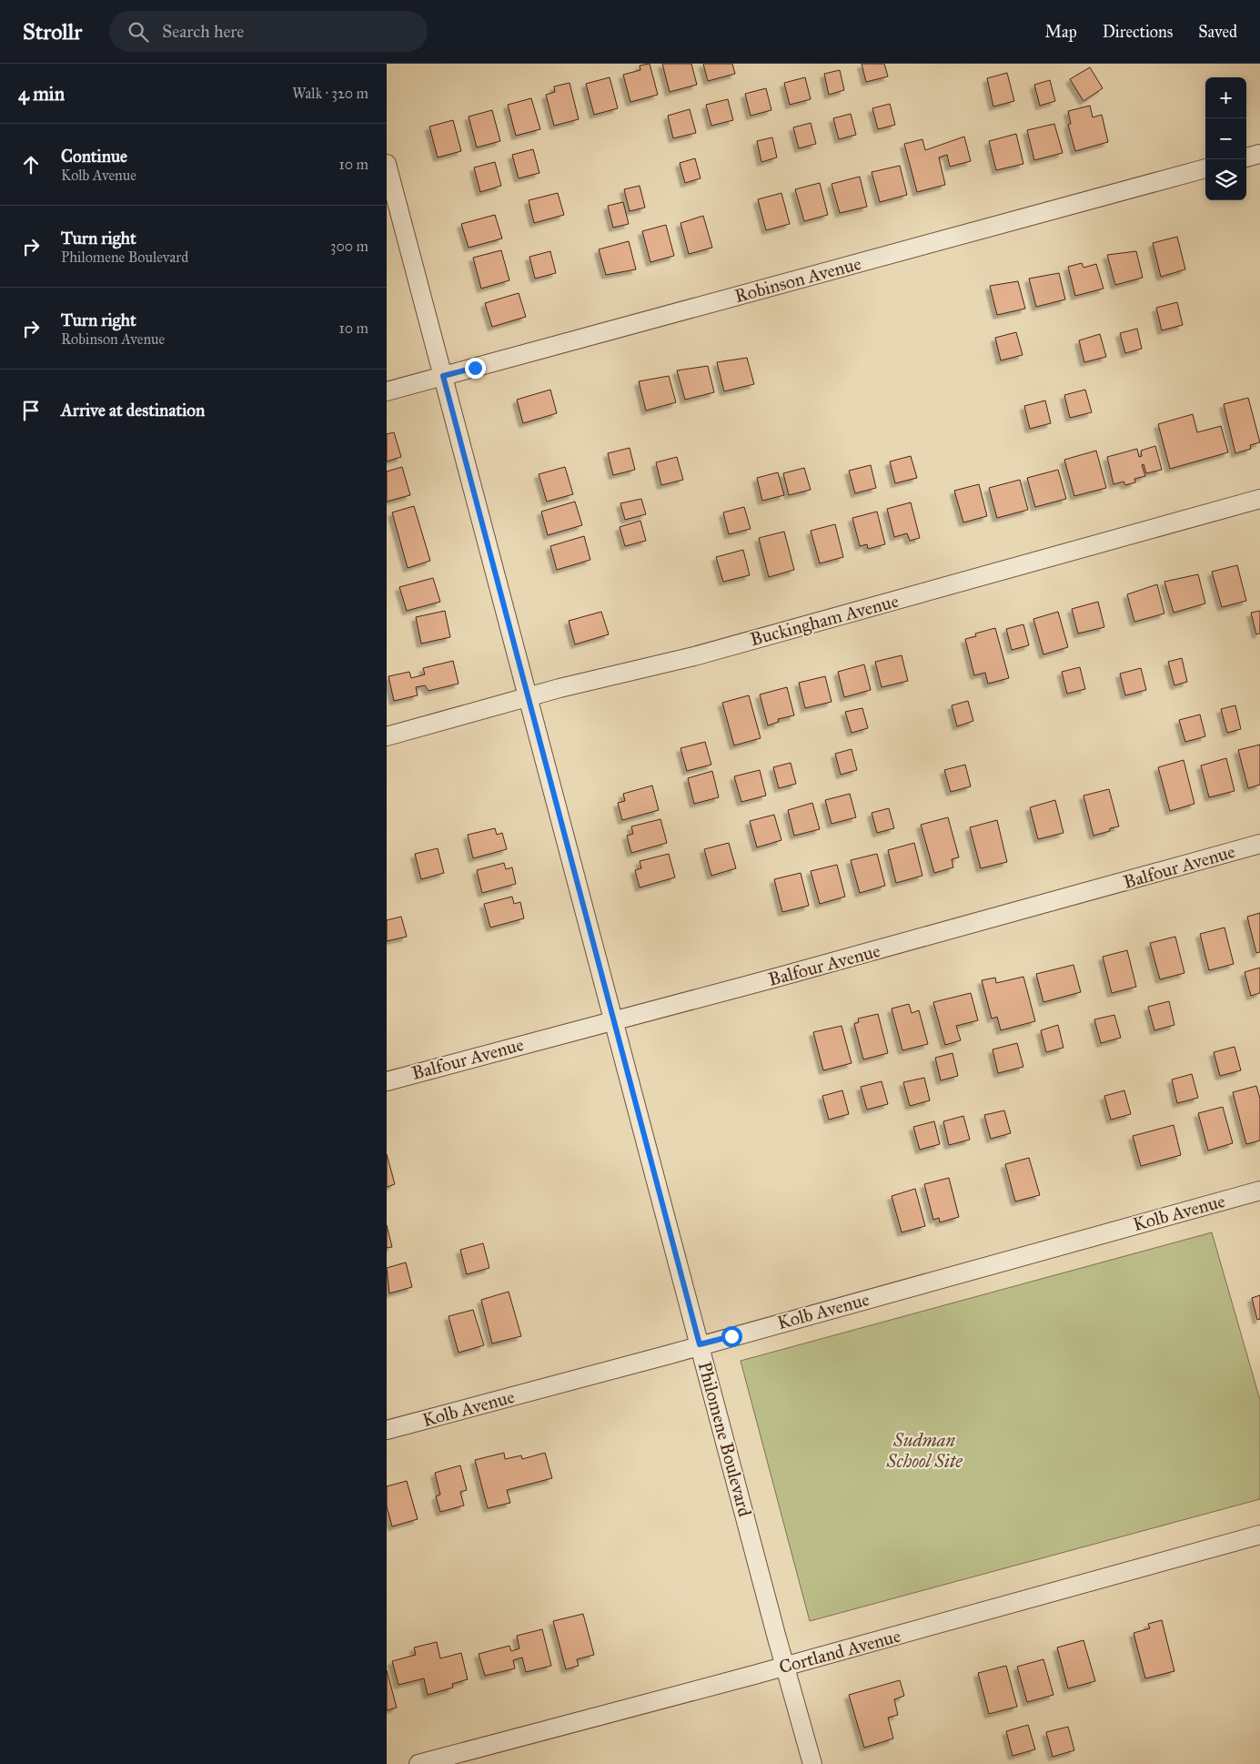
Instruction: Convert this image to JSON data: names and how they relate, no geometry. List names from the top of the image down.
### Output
{
  "streets": {
    "street": [
      "Robinson Avenue",
      "Buckingham Avenue",
      "Balfour Avenue",
      "Kolb Avenue",
      "Philomene Boulevard",
      "Cortland Avenue"
    ]
  },
  "crossings": [
    ["Robinson Avenue", "Philomene Boulevard"],
    ["Buckingham Avenue", "Philomene Boulevard"],
    ["Balfour Avenue", "Philomene Boulevard"],
    ["Kolb Avenue", "Philomene Boulevard"],
    ["Philomene Boulevard", "Cortland Avenue"]
  ],
  "parks": ["Sudman School Site"],
  "page": {
    "header": "Strollr",
    "search": "Search here",
    "nav": ["Map", "Directions", "Saved"],
    "heading": ["4 min", "Walk · 320 m"],
    "map_buttons": ["+", "−"],
    "list": [
      ["Continue", "Kolb Avenue", "10 m"],
      ["Turn right", "Philomene Boulevard", "300 m"],
      ["Turn right", "Robinson Avenue", "10 m"],
      "Arrive at destination"
    ]
  }
}
